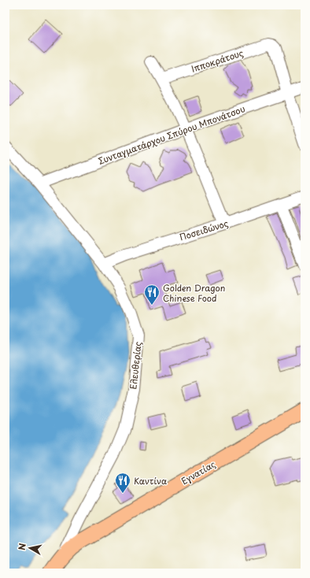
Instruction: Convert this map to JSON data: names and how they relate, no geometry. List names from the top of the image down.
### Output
{
  "streets": {
    "main road": ["Εγνατίας"],
    "street": [
      "Ιπποκράτους",
      "Συνταγματάρχου Σπύρου Μπονάτσου",
      "Ποσειδώνος",
      "Ελευθερίας"
    ]
  },
  "crossings": [
    ["Ιπποκράτους", "Συνταγματάρχου Σπύρου Μπονάτσου"],
    ["Συνταγματάρχου Σπύρου Μπονάτσου", "Ελευθερίας"],
    ["Ποσειδώνος", "Ελευθερίας"],
    ["Ελευθερίας", "Εγνατίας"]
  ],
  "places": {
    "restaurant": ["Golden Dragon Chinese Food", "Καντίνα"]
  },
  "north": "left"
}
